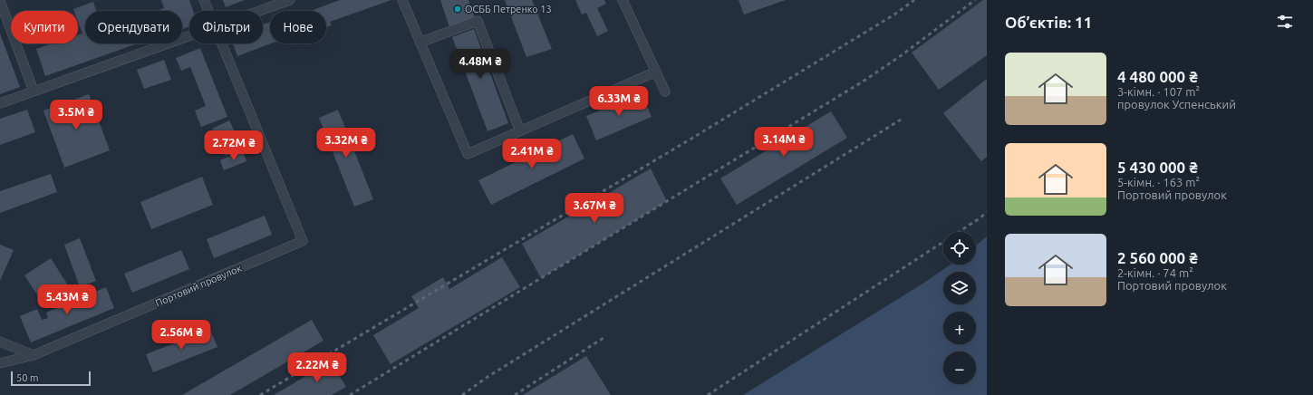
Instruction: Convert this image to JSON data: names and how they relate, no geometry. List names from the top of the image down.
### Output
{
  "streets": {
    "street": ["Портовий провулок"]
  },
  "places": ["ОСББ Петренко 13"],
  "scale_bar": "50 m",
  "page": {
    "heading": "Об’єктів: 11",
    "chip": [
      "Купити",
      "Орендувати",
      "Фільтри",
      "Нове"
    ],
    "list": [
      {
        "name": "4 480 000 ₴",
        "note": "3-кімн. · 107 m² · провулок Успенський"
      },
      {
        "name": "5 430 000 ₴",
        "note": "5-кімн. · 163 m² · Портовий провулок"
      },
      {
        "name": "2 560 000 ₴",
        "note": "2-кімн. · 74 m² · Портовий провулок"
      }
    ],
    "price": [
      "4.48M ₴",
      "6.33M ₴",
      "3.5M ₴",
      "3.14M ₴",
      "3.32M ₴",
      "2.72M ₴",
      "2.41M ₴",
      "3.67M ₴",
      "5.43M ₴",
      "2.56M ₴",
      "2.22M ₴"
    ],
    "map_buttons": ["+", "−"],
    "scale": "50 m"
  }
}
